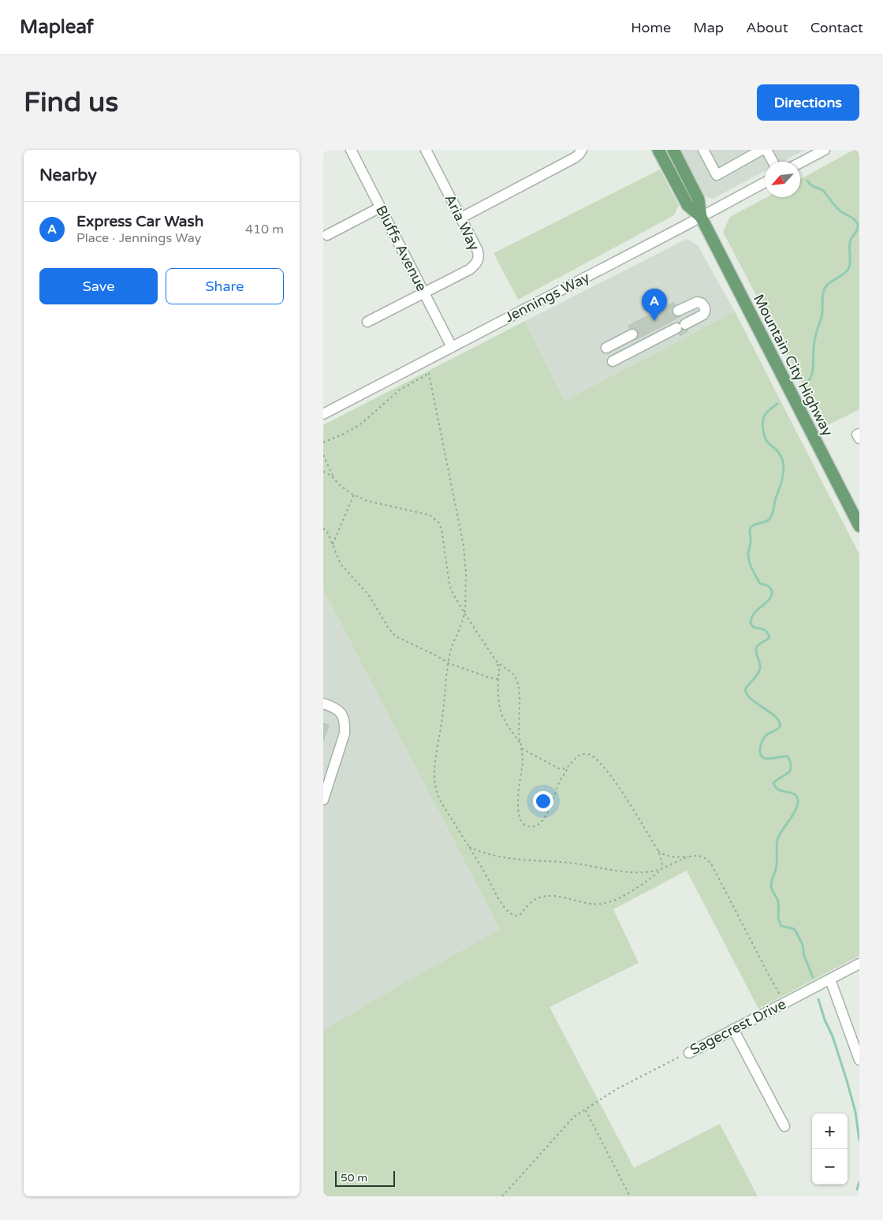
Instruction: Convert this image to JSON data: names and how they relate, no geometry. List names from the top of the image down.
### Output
{
  "streets": {
    "main road": ["Mountain City Highway"],
    "street": [
      "Aria Way",
      "Bluffs Avenue",
      "Jennings Way",
      "Sagecrest Drive"
    ]
  },
  "crossings": [
    ["Aria Way", "Bluffs Avenue"],
    ["Bluffs Avenue", "Jennings Way"],
    ["Jennings Way", "Mountain City Highway"]
  ],
  "scale_bar": "50 m",
  "north": "bottom left",
  "page": {
    "header": "Mapleaf",
    "nav": [
      "Home",
      "Map",
      "About",
      "Contact"
    ],
    "buttons": [
      "Directions",
      ["Save", "Share"]
    ],
    "title": "Find us",
    "heading": "Nearby",
    "list": [
      {
        "mark": "A",
        "name": "Express Car Wash",
        "note": "Place · Jennings Way",
        "value": "410 m"
      }
    ],
    "pins": "A",
    "map_buttons": ["+", "−"],
    "scale": "50 m"
  }
}
